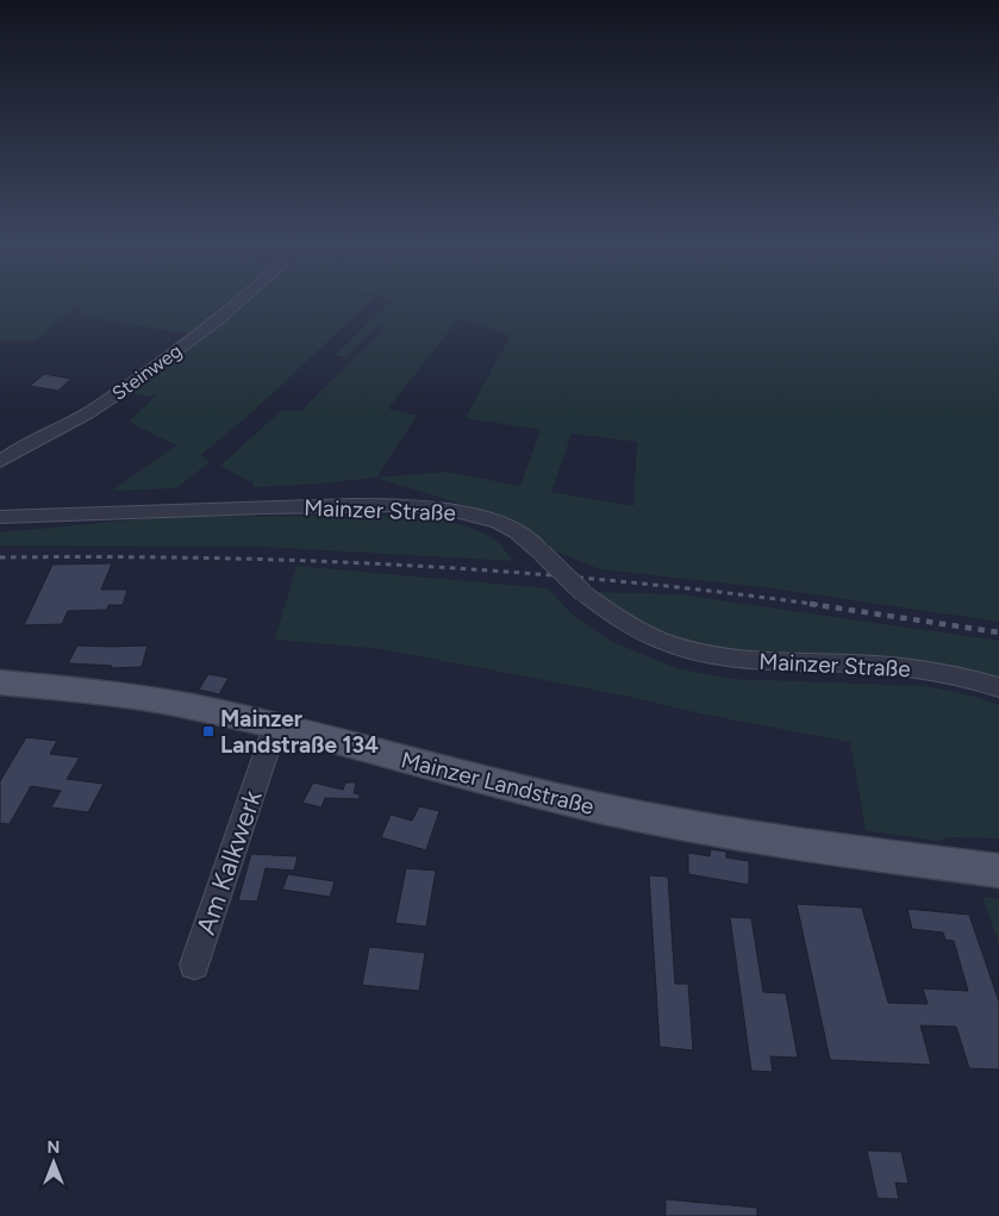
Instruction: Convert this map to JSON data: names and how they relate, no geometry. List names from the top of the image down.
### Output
{
  "streets": {
    "main road": ["Mainzer Landstraße"],
    "street": ["Steinweg", "Mainzer Straße", "Am Kalkwerk"]
  },
  "crossings": [
    ["Mainzer Landstraße", "Am Kalkwerk"]
  ],
  "places": {
    "transit": ["Mainzer Landstraße 134"]
  },
  "north": "top"
}
